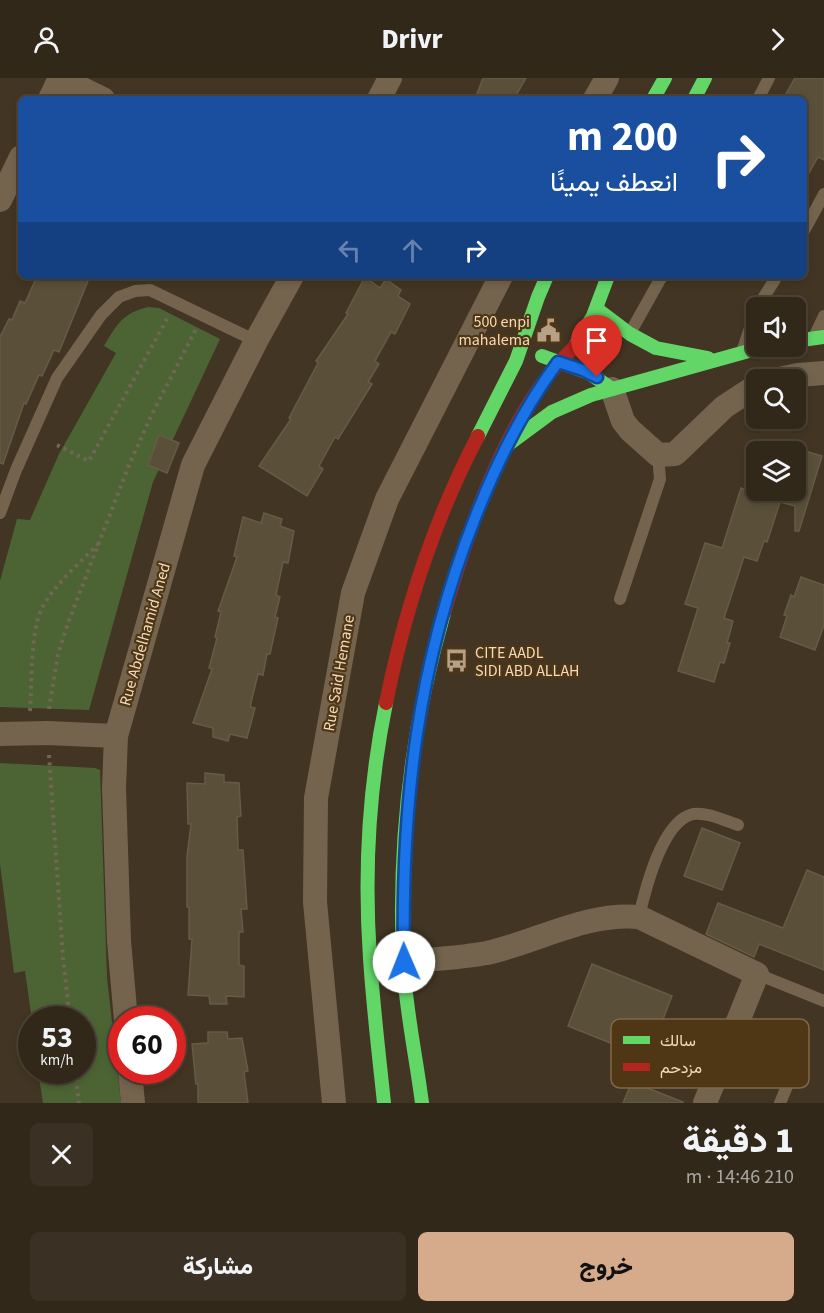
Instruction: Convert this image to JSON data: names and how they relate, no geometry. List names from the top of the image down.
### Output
{
  "streets": {
    "street": ["Rue Abdelhamid Aned", "Rue Said Hemane"]
  },
  "places": {
    "public building": ["500 enpi mahalema"],
    "bus stop": ["CITE AADL SIDI ABD ALLAH"]
  },
  "legend": ["سالك", "مزدحم"],
  "page": {
    "header": "Drivr",
    "turn": ["200 m", "انعطف يمينًا"],
    "speed": "53 km/h",
    "limit": "60",
    "heading": ["1 دقيقة", "210 m · 14:46"],
    "buttons": ["خروج", "مشاركة"]
  }
}
